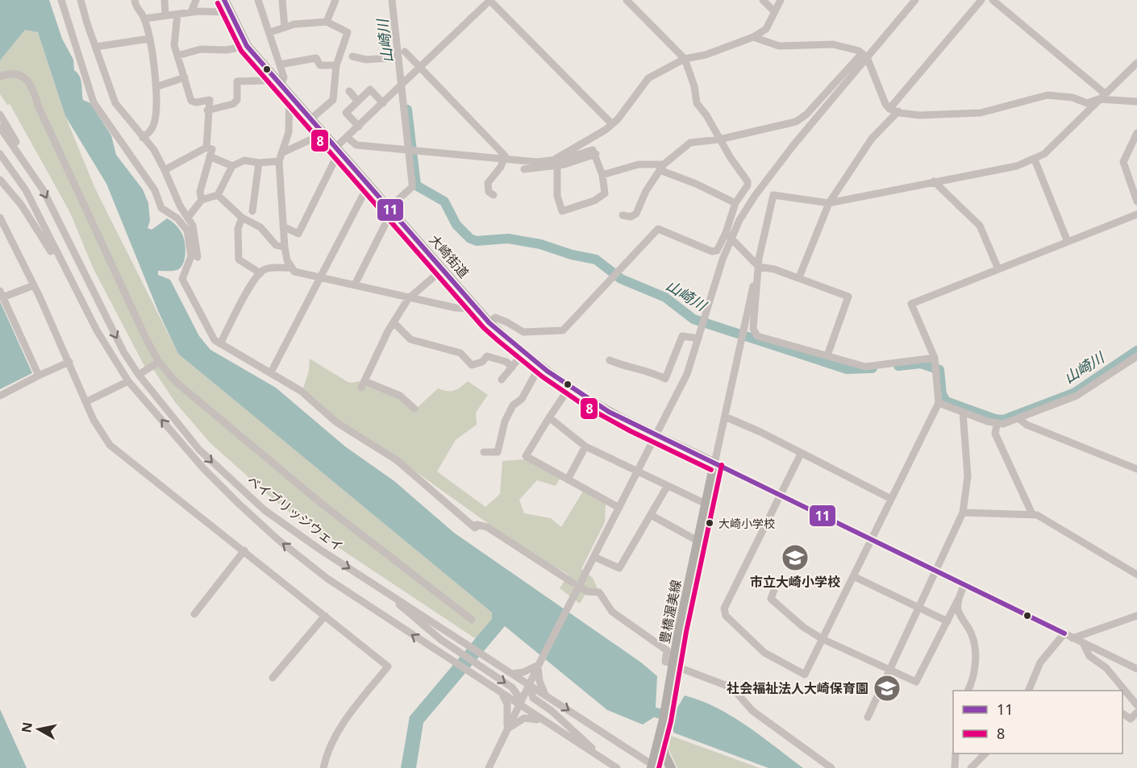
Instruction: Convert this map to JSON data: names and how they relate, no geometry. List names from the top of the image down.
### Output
{
  "streets": {
    "main road": ["大崎街道", "豊橋渥美線"],
    "street": ["ベイブリッジウェイ"]
  },
  "crossings": [
    ["大崎街道", "豊橋渥美線"],
    ["ベイブリッジウェイ", "豊橋渥美線"]
  ],
  "water": ["山崎川"],
  "places": {
    "other": ["大崎小学校"],
    "school or university": ["市立大崎小学校", "社会福祉法人大崎保育園"]
  },
  "lines": ["transit line 11", "transit line 8"],
  "legend": ["11", "8"],
  "north": "left"
}
